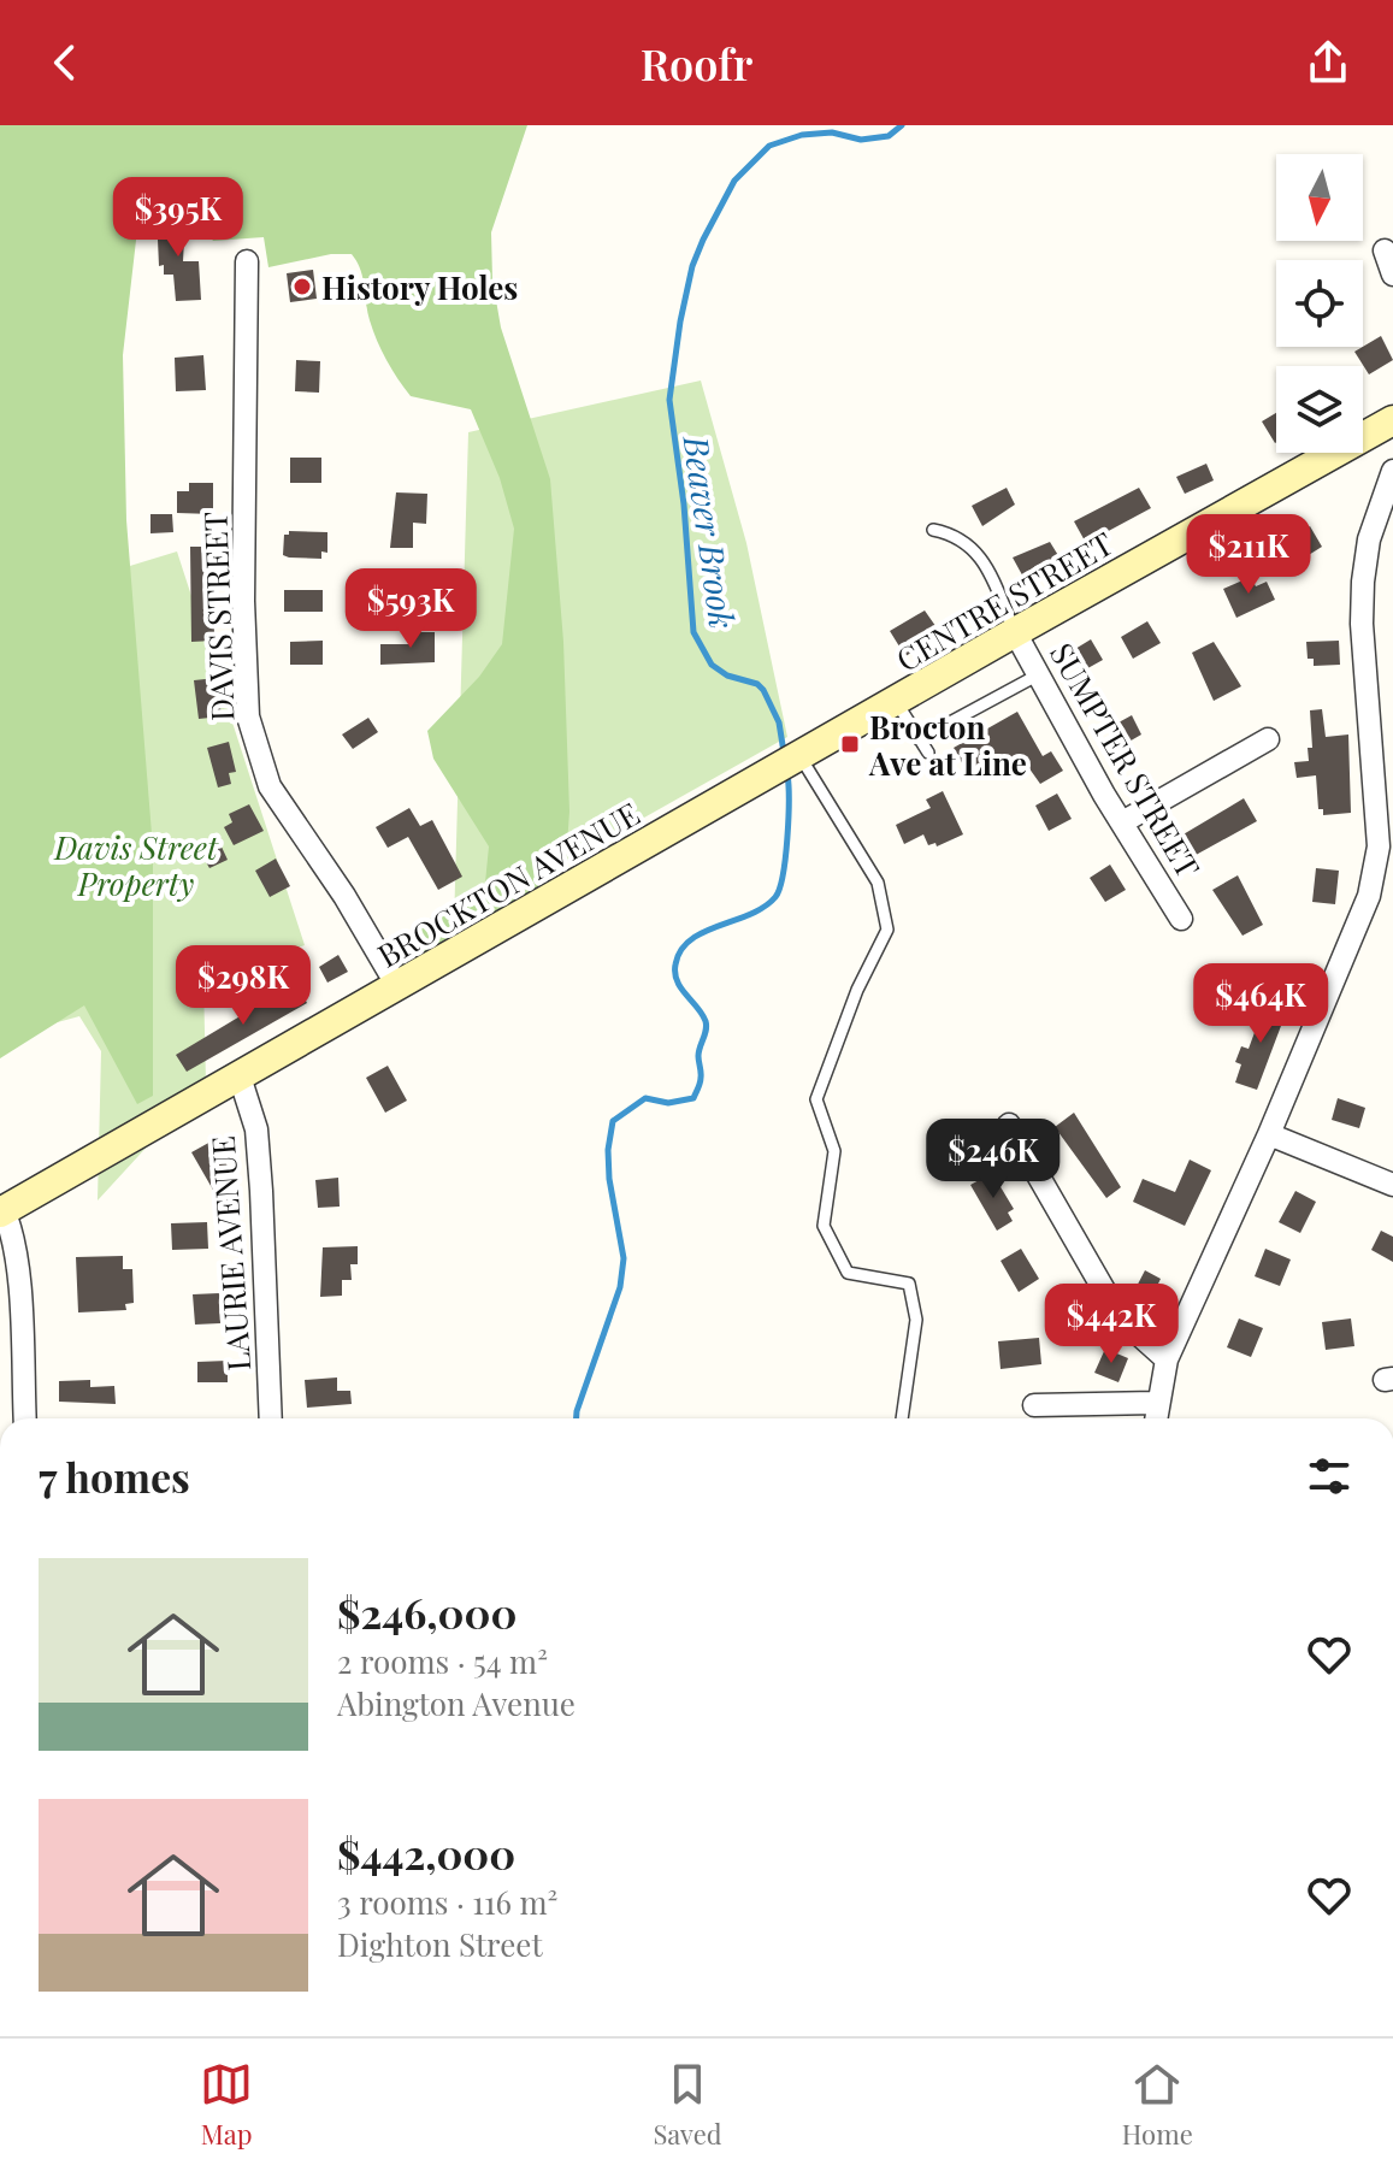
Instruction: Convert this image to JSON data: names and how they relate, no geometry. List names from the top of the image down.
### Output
{
  "streets": {
    "main road": ["CENTRE STREET", "BROCKTON AVENUE"],
    "street": ["DAVIS STREET", "SUMPTER STREET", "LAURIE AVENUE"]
  },
  "crossings": [
    ["CENTRE STREET", "SUMPTER STREET"],
    ["CENTRE STREET", "BROCKTON AVENUE"],
    ["DAVIS STREET", "BROCKTON AVENUE"],
    ["BROCKTON AVENUE", "LAURIE AVENUE"]
  ],
  "water": ["Beaver Brook"],
  "parks": ["Davis Street Property"],
  "places": {
    "other": ["History Holes"],
    "transit": ["Brocton Ave at Line"]
  },
  "north": "bottom",
  "page": {
    "header": "Roofr",
    "price": [
      "$395K",
      "$211K",
      "$593K",
      "$298K",
      "$464K",
      "$246K",
      "$442K"
    ],
    "heading": "7 homes",
    "list": [
      {
        "name": "$246,000",
        "note": "2 rooms · 54 m² · Abington Avenue"
      },
      {
        "name": "$442,000",
        "note": "3 rooms · 116 m² · Dighton Street"
      }
    ],
    "tabs": ["Map", "Saved", "Home"]
  }
}
